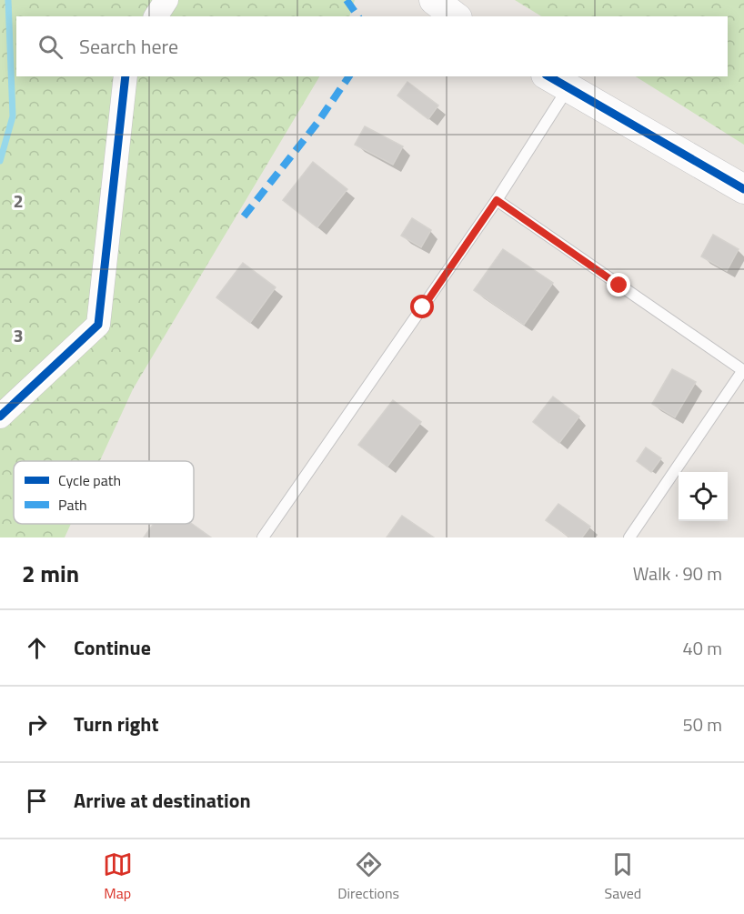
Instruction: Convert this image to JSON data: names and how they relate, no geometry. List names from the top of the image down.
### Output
{
  "legend": ["Cycle path", "Path"],
  "page": {
    "search": "Search here",
    "heading": ["2 min", "Walk · 90 m"],
    "list": [
      ["Continue", "40 m"],
      ["Turn right", "50 m"],
      "Arrive at destination"
    ],
    "nav": ["Map", "Directions", "Saved"]
  },
  "grid": {
    "rows": ["2", "3"]
  }
}
